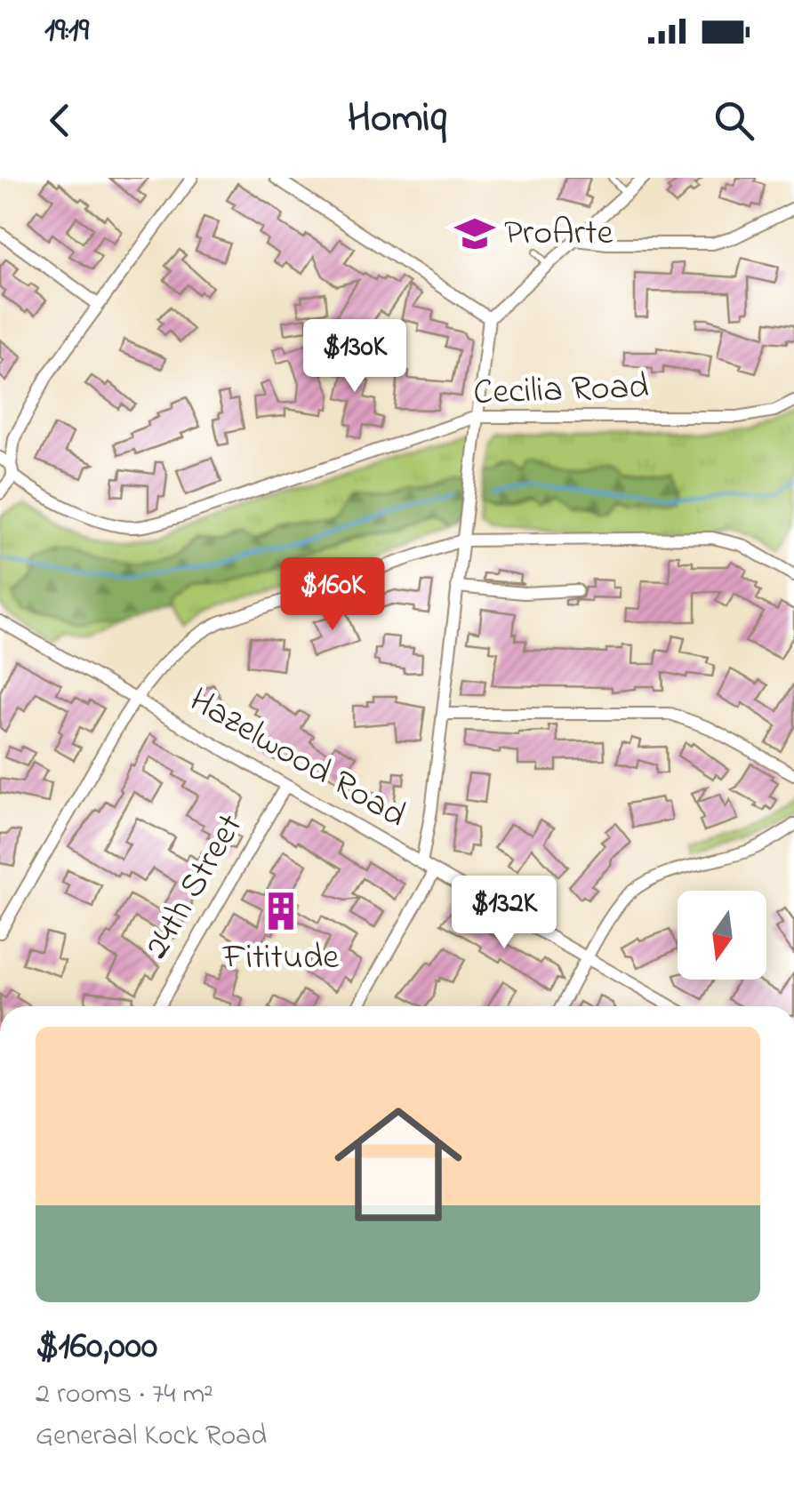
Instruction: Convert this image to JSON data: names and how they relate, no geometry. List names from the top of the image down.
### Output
{
  "streets": {
    "street": ["Cecilia Road", "Hazelwood Road", "24th Street"]
  },
  "crossings": [
    ["Hazelwood Road", "24th Street"]
  ],
  "places": {
    "school or university": ["ProArte"],
    "building": ["Fititude"]
  },
  "north": "bottom",
  "page": {
    "status": "19:19",
    "header": "Homiq",
    "price": ["$130K", "$160K", "$132K"],
    "list": [
      {
        "name": "$160,000",
        "note": "2 rooms · 74 m² · Generaal Kock Road"
      }
    ]
  }
}
